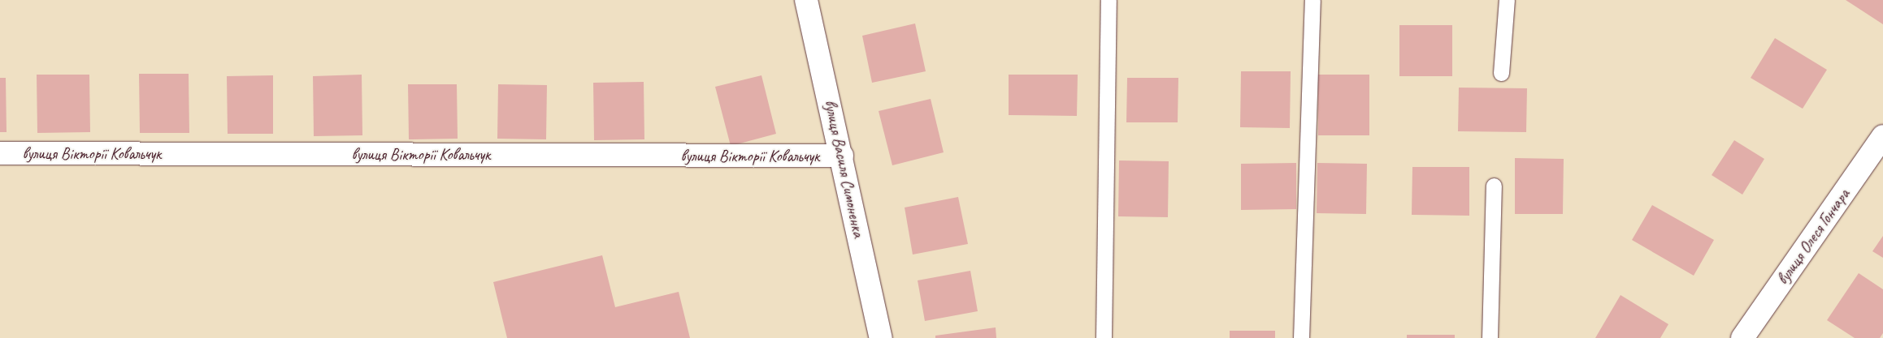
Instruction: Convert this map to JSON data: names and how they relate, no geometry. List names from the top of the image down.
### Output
{
  "streets": {
    "street": ["вулиця Вікторії Ковальчук", "вулиця Василя Симоненка", "вулиця Олеся Гончара"]
  },
  "crossings": [
    ["вулиця Вікторії Ковальчук", "вулиця Василя Симоненка"]
  ]
}
